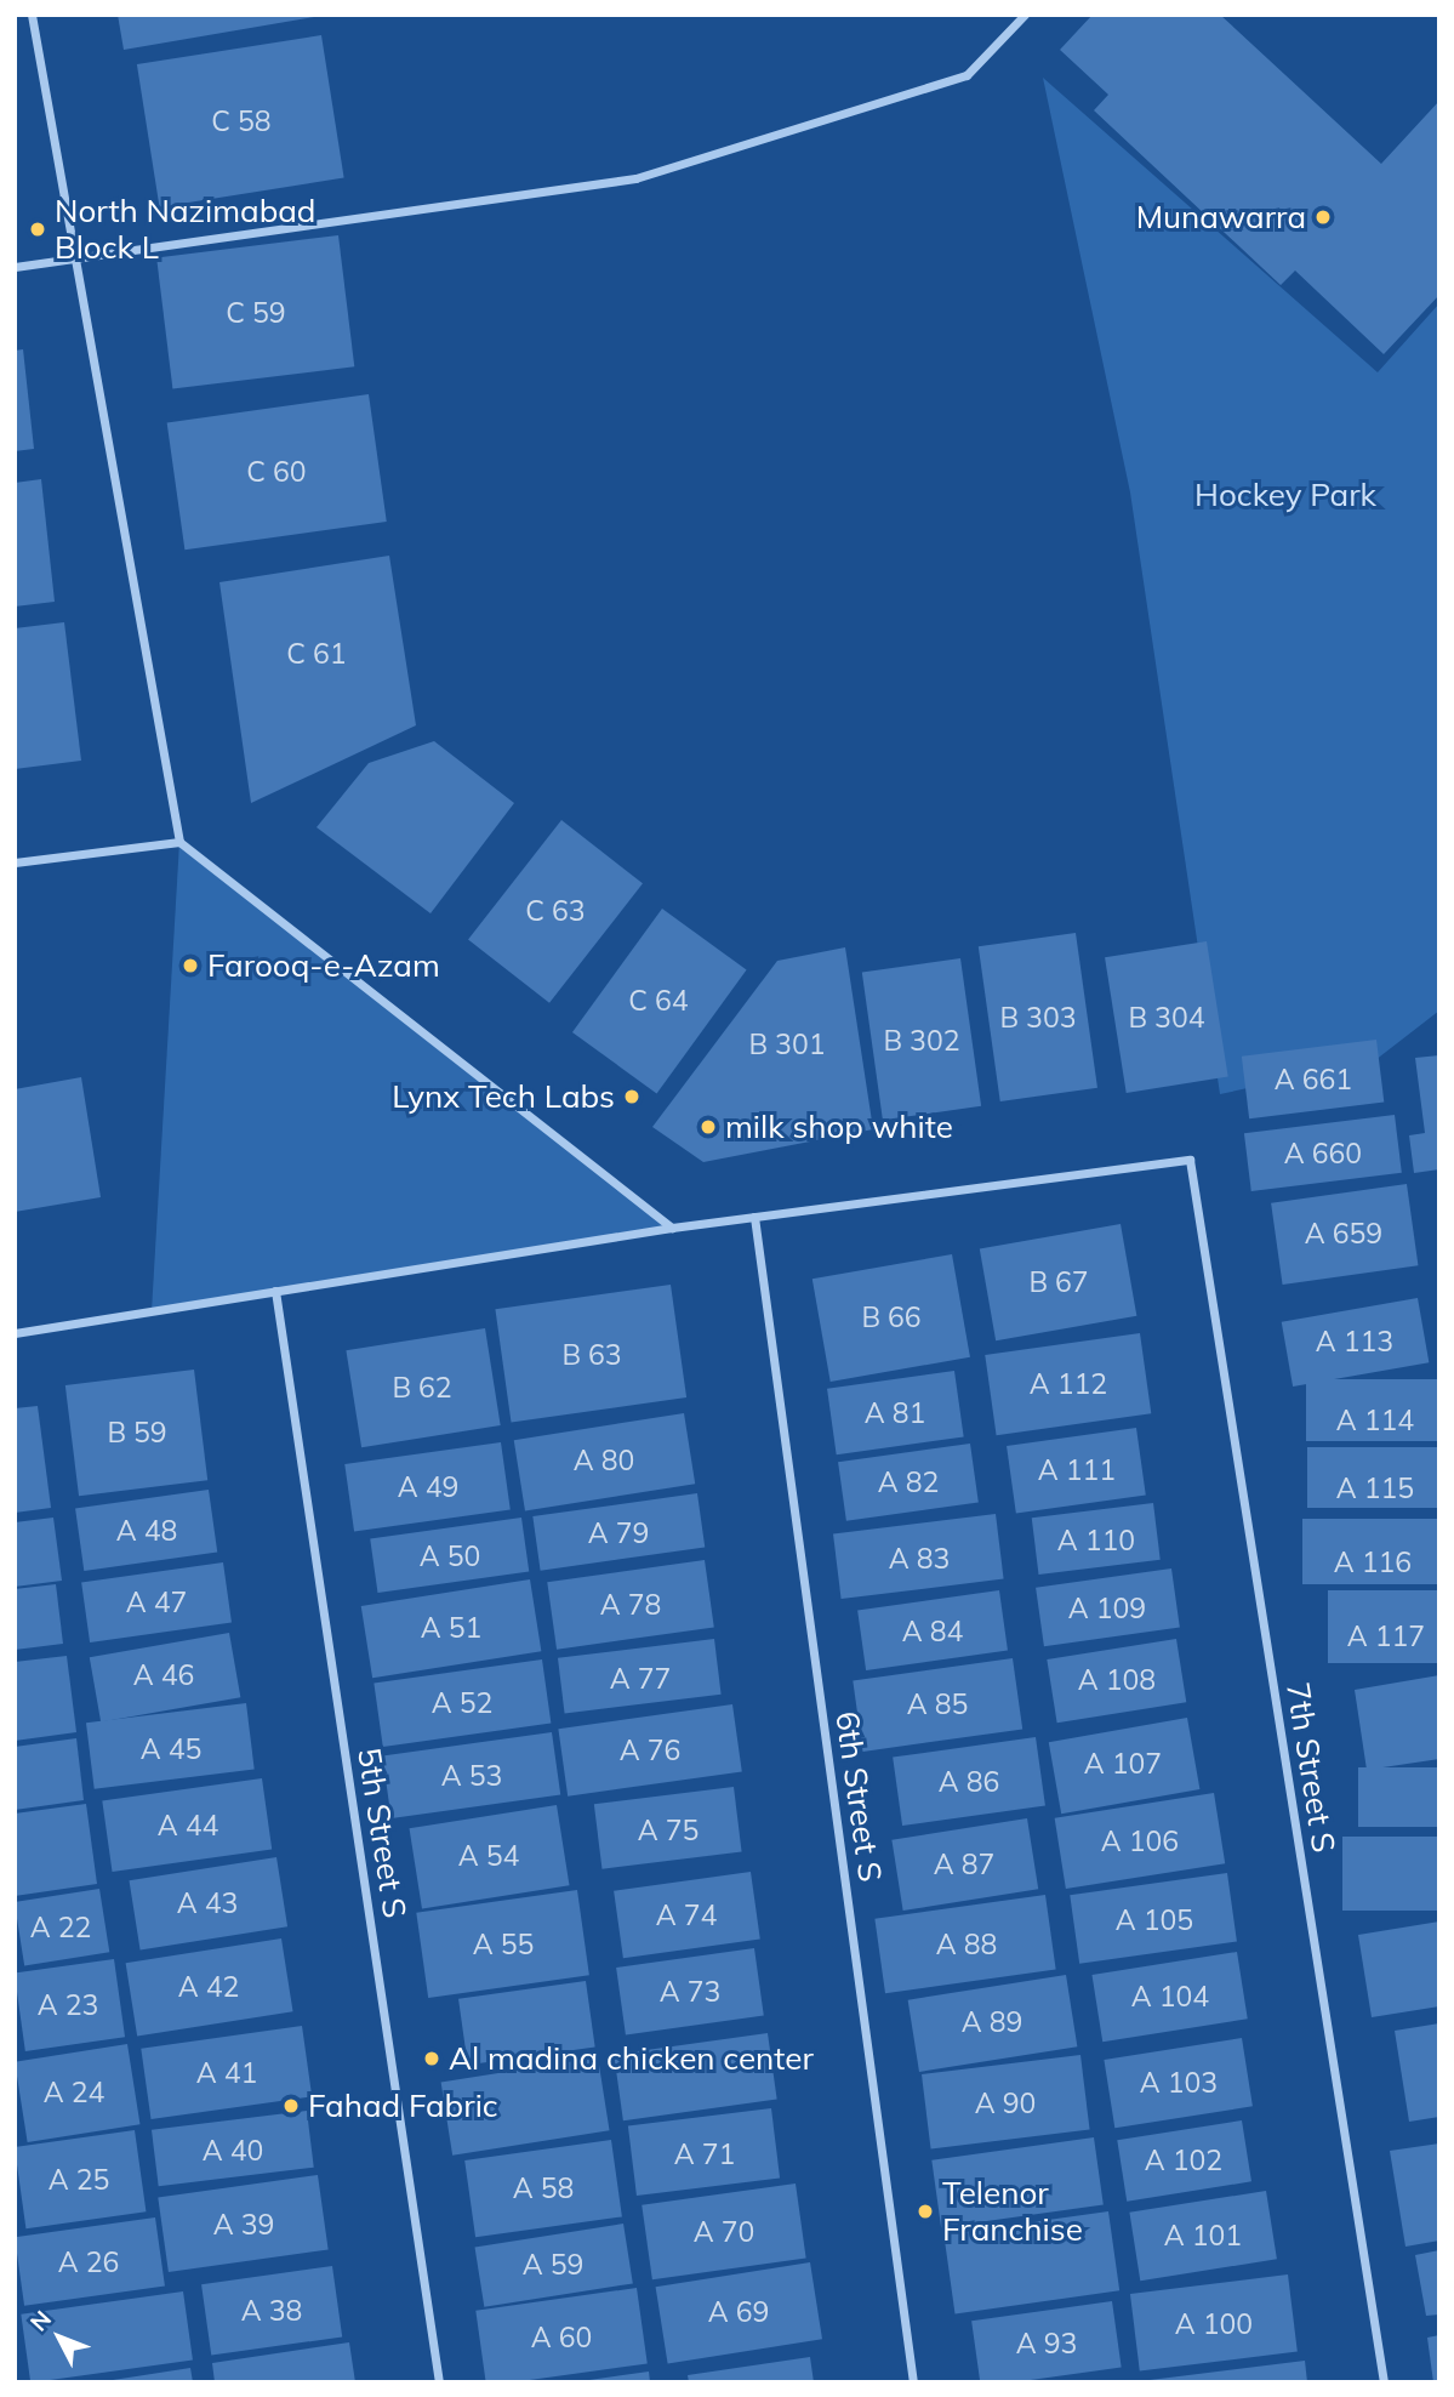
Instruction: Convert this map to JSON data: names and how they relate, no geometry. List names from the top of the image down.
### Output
{
  "streets": {
    "street": ["7th Street S", "6th Street S", "5th Street S"]
  },
  "crossings": [
    ["7th Street S", "6th Street S"]
  ],
  "parks": ["Hockey Park"],
  "places": [
    "Munawarra",
    "North Nazimabad Block L",
    "Farooq-e-Azam",
    "Lynx Tech Labs",
    "milk shop white",
    "Al madina chicken center",
    "Fahad Fabric",
    "Telenor Franchise"
  ],
  "house_numbers": [
    "C 58",
    "C 59",
    "C 60",
    "C 61",
    "C 63",
    "C 64",
    "B 303",
    "B 304",
    "B 302",
    "B 301",
    "A 661",
    "A 660",
    "A 659",
    "B 67",
    "B 66",
    "A 113",
    "B 63",
    "A 112",
    "B 62",
    "A 81",
    "A 114",
    "B 59",
    "A 80",
    "A 111",
    "A 82",
    "A 49",
    "A 115",
    "A 48",
    "A 79",
    "A 110",
    "A 50",
    "A 83",
    "A 116",
    "A 47",
    "A 78",
    "A 109",
    "A 51",
    "A 84",
    "A 117",
    "A 46",
    "A 77",
    "A 108",
    "A 52",
    "A 85",
    "A 45",
    "A 76",
    "A 107",
    "A 53",
    "A 86",
    "A 44",
    "A 75",
    "A 106",
    "A 54",
    "A 87",
    "A 43",
    "A 74",
    "A 105",
    "A 22",
    "A 55",
    "A 88",
    "A 42",
    "A 73",
    "A 104",
    "A 23",
    "A 89",
    "A 41",
    "A 103",
    "A 24",
    "A 90",
    "A 40",
    "A 71",
    "A 102",
    "A 25",
    "A 58",
    "A 39",
    "A 70",
    "A 101",
    "A 26",
    "A 59",
    "A 38",
    "A 69",
    "A 100",
    "A 60",
    "A 93"
  ],
  "north": "top left"
}
